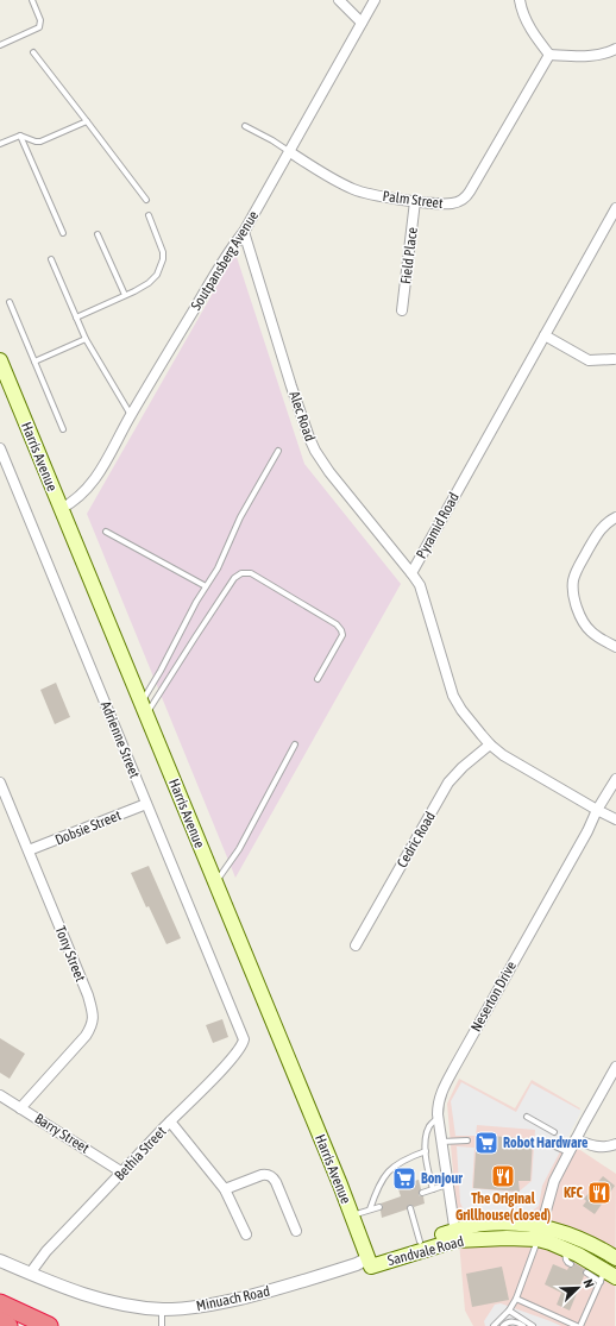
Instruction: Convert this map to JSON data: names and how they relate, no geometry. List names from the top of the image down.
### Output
{
  "streets": {
    "main road": ["Harris Avenue", "Sandvale Road"],
    "street": [
      "Palm Street",
      "Field Place",
      "Soutpansberg Avenue",
      "Alec Road",
      "Pyramid Road",
      "Adrienne Street",
      "Dobsie Street",
      "Cedric Road",
      "Tony Street",
      "Neserton Drive",
      "Barry Street",
      "Bethia Street",
      "Minuach Road"
    ]
  },
  "crossings": [
    ["Palm Street", "Field Place"],
    ["Palm Street", "Soutpansberg Avenue"],
    ["Soutpansberg Avenue", "Alec Road"],
    ["Soutpansberg Avenue", "Harris Avenue"],
    ["Alec Road", "Pyramid Road"],
    ["Harris Avenue", "Sandvale Road"],
    ["Harris Avenue", "Minuach Road"],
    ["Pyramid Road", "Cedric Road"],
    ["Pyramid Road", "Neserton Drive"],
    ["Adrienne Street", "Dobsie Street"],
    ["Adrienne Street", "Bethia Street"],
    ["Dobsie Street", "Tony Street"],
    ["Tony Street", "Barry Street"],
    ["Neserton Drive", "Sandvale Road"],
    ["Barry Street", "Bethia Street"],
    ["Bethia Street", "Minuach Road"],
    ["Sandvale Road", "Minuach Road"]
  ],
  "places": {
    "supermarket": ["Robot Hardware", "Bonjour"],
    "restaurant": ["The Original Grillhouse(closed)", "KFC"]
  },
  "north": "top right"
}
